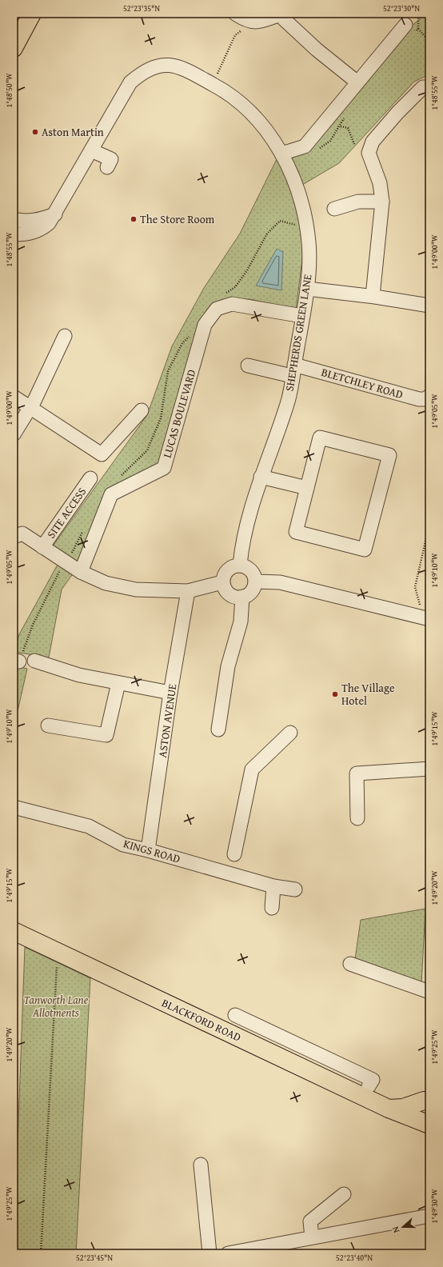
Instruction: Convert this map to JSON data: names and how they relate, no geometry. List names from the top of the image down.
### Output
{
  "streets": {
    "main road": ["BLACKFORD ROAD"],
    "street": [
      "SHEPHERDS GREEN LANE",
      "BLETCHLEY ROAD",
      "LUCAS BOULEVARD",
      "SITE ACCESS",
      "ASTON AVENUE",
      "KINGS ROAD"
    ]
  },
  "crossings": [
    ["SHEPHERDS GREEN LANE", "BLETCHLEY ROAD"],
    ["SHEPHERDS GREEN LANE", "LUCAS BOULEVARD"],
    ["ASTON AVENUE", "KINGS ROAD"]
  ],
  "parks": ["Tanworth Lane Allotments"],
  "places": ["Aston Martin", "The Store Room", "The Village Hotel"],
  "north": "left",
  "coordinates": [
    "52°23'35\"N",
    "52°23'30\"N",
    "1°48'50\"W",
    "1°48'55\"W",
    "1°49'00\"W",
    "1°49'05\"W",
    "1°49'10\"W",
    "1°49'15\"W",
    "1°49'20\"W",
    "1°49'25\"W",
    "1°49'30\"W",
    "52°23'45\"N",
    "52°23'40\"N"
  ]
}
